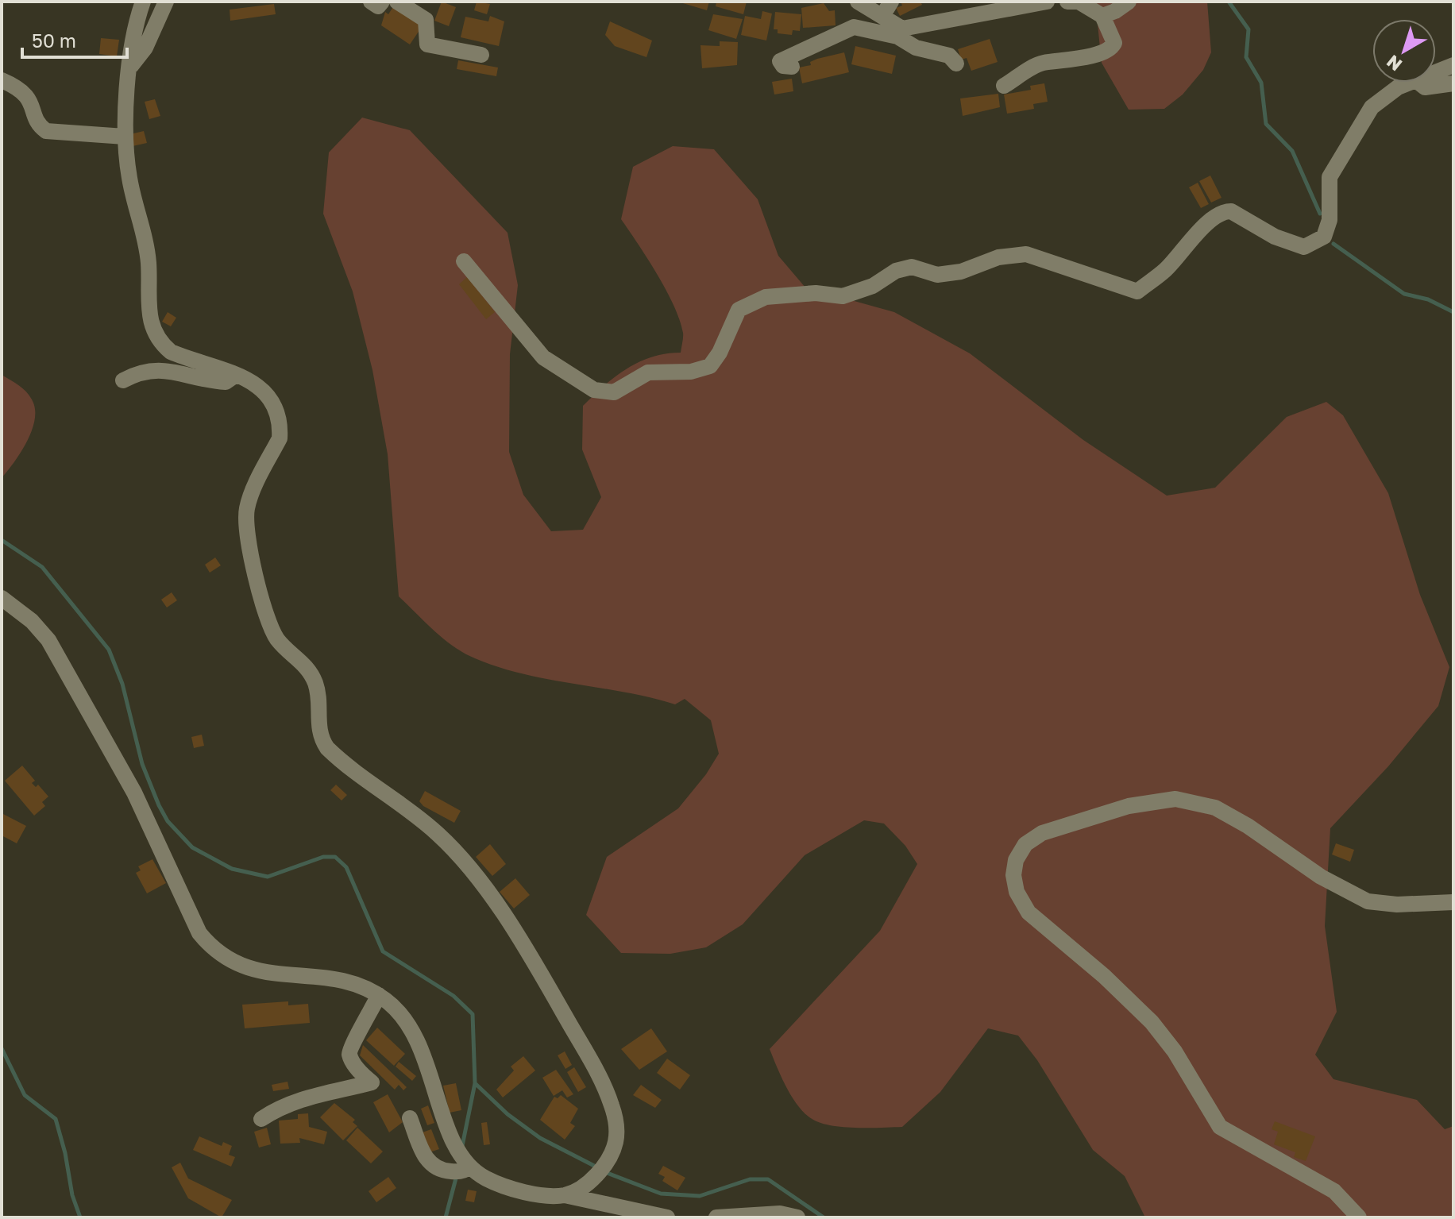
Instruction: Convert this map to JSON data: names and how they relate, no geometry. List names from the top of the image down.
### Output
{
  "scale_bar": "50 m",
  "north": "bottom left"
}
